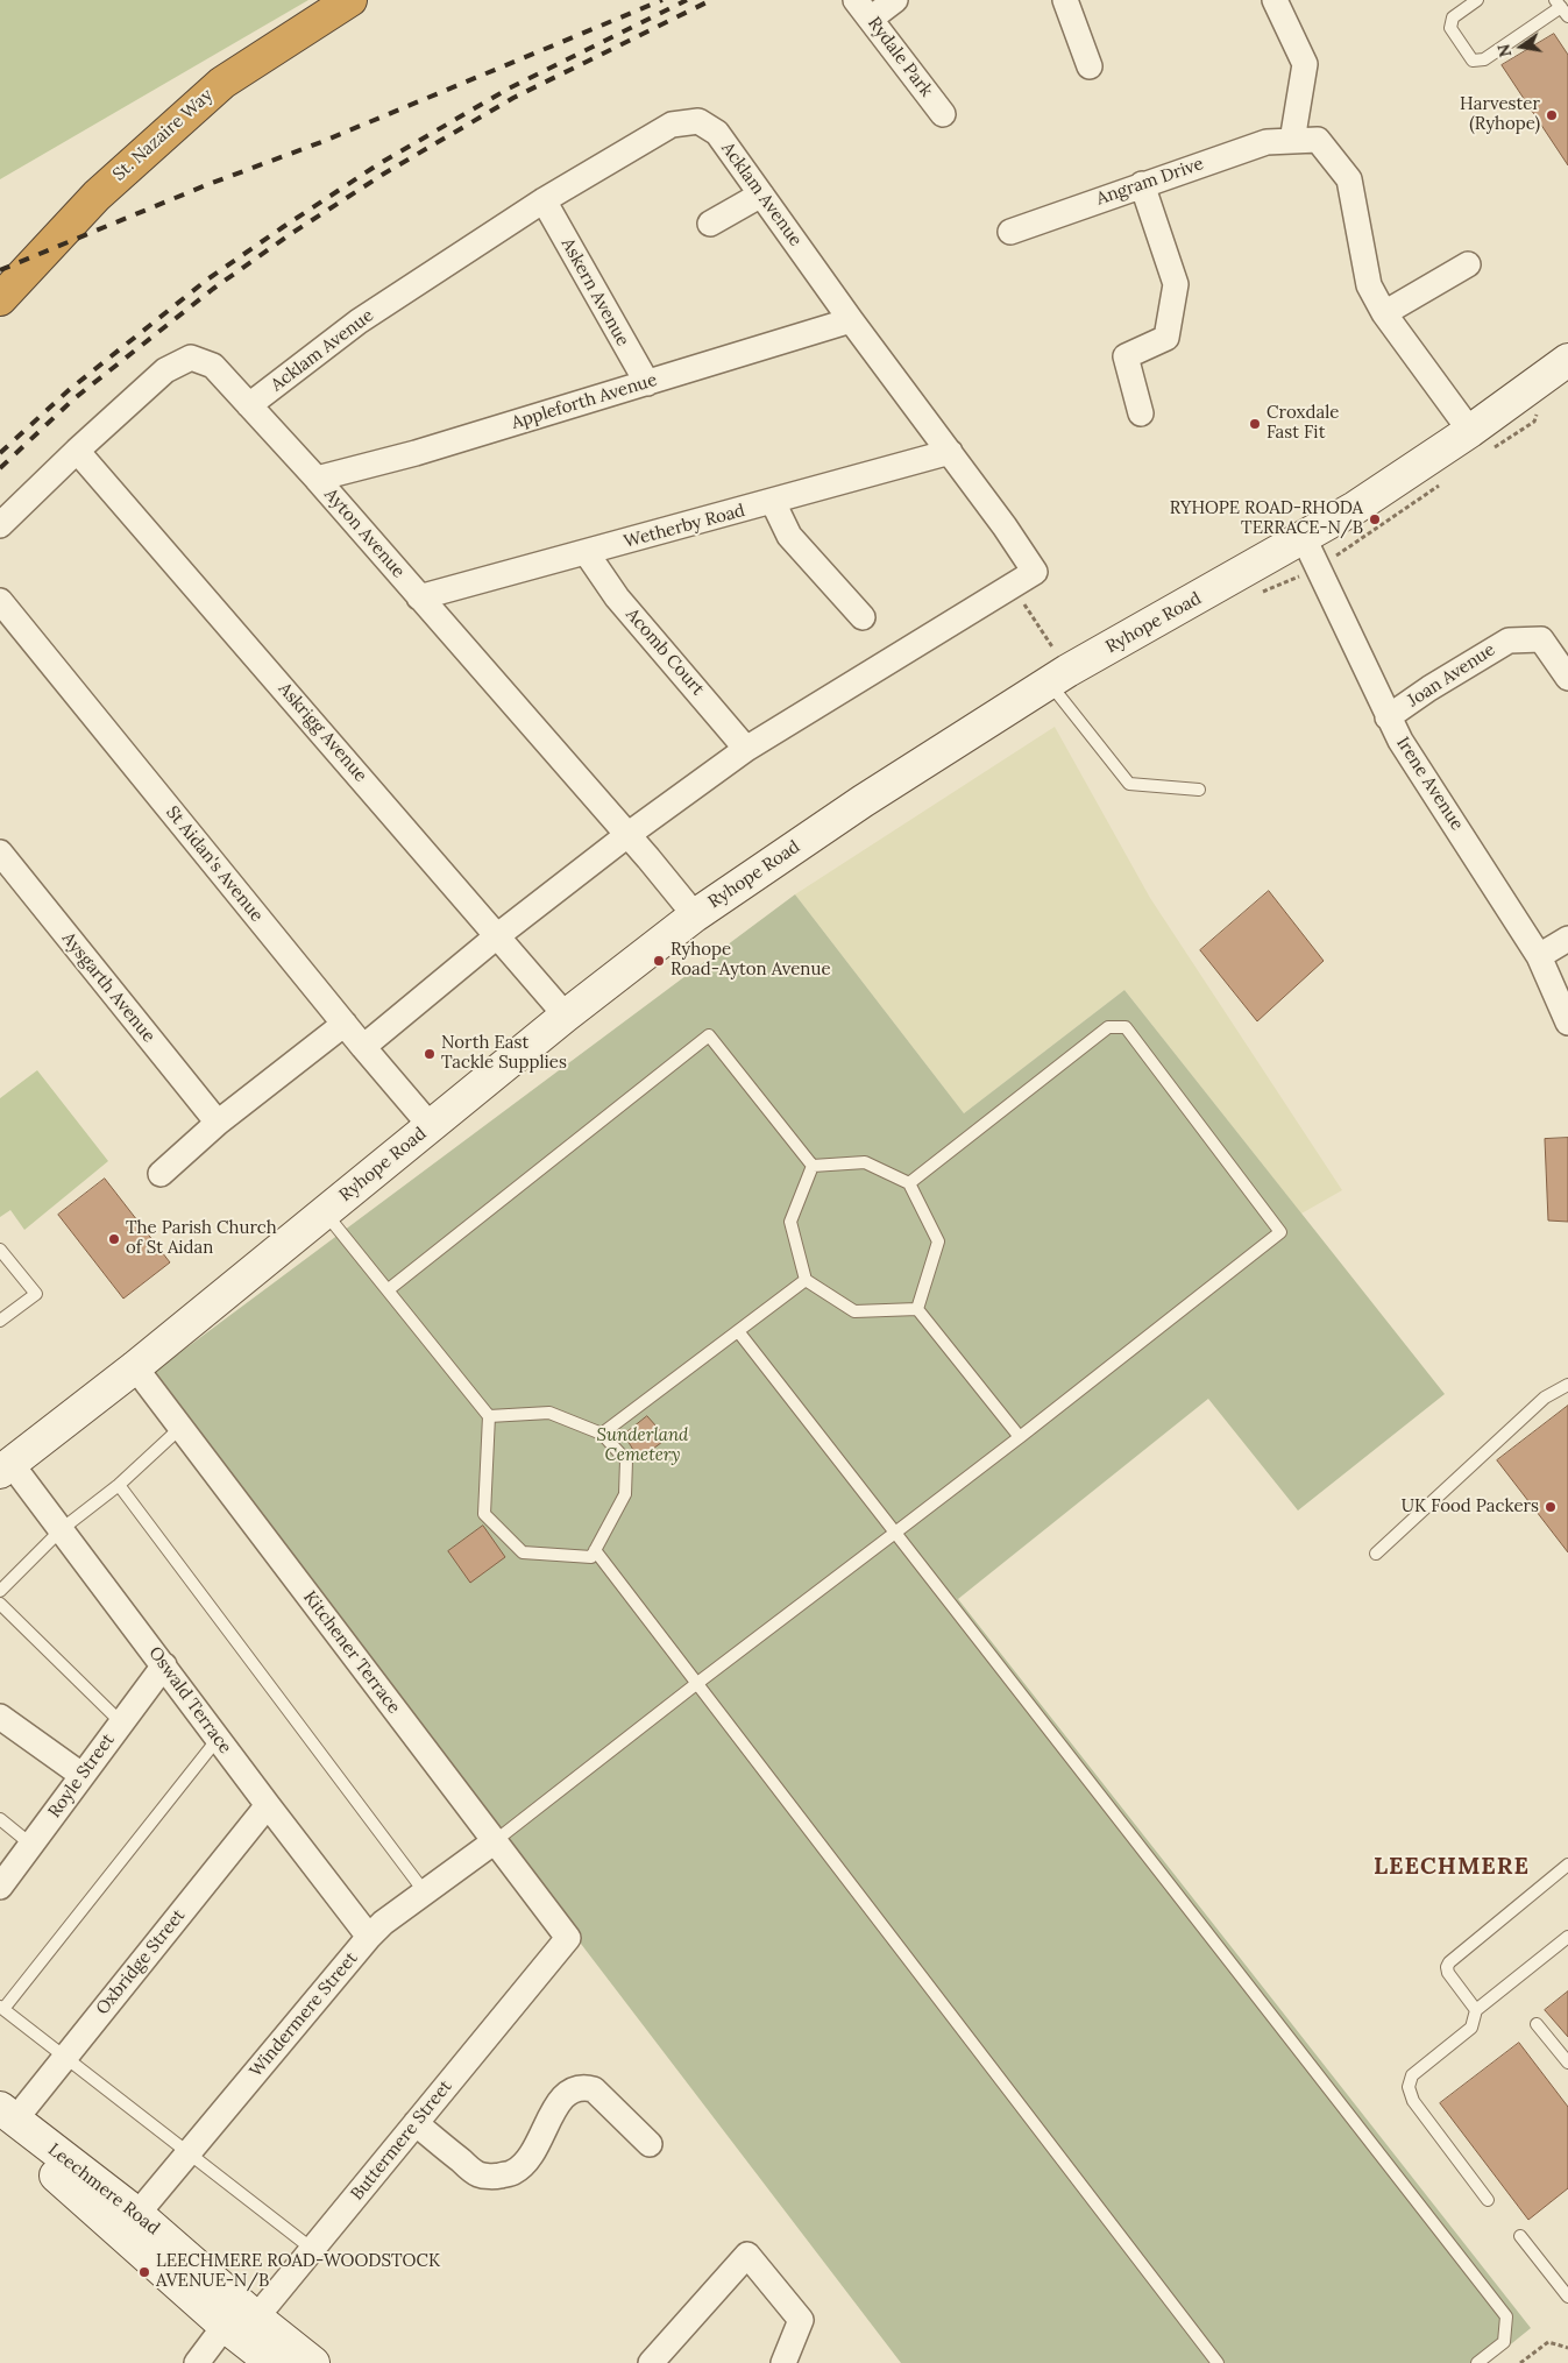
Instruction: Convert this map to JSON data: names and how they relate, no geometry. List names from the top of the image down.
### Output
{
  "streets": {
    "highway": ["St. Nazaire Way"],
    "main road": ["Ryhope Road", "Leechmere Road"],
    "street": [
      "Rydale Park",
      "Angram Drive",
      "Acklam Avenue",
      "Askern Avenue",
      "Appleforth Avenue",
      "Wetherby Road",
      "Ayton Avenue",
      "Acomb Court",
      "Joan Avenue",
      "Askrigg Avenue",
      "Irene Avenue",
      "St Aidan's Avenue",
      "Aysgarth Avenue",
      "Kitchener Terrace",
      "Oswald Terrace",
      "Royle Street",
      "Oxbridge Street",
      "Windermere Street",
      "Buttermere Street"
    ]
  },
  "crossings": [
    ["Angram Drive", "Ryhope Road"],
    ["Acklam Avenue", "Askern Avenue"],
    ["Acklam Avenue", "Appleforth Avenue"],
    ["Acklam Avenue", "Wetherby Road"],
    ["Acklam Avenue", "Ayton Avenue"],
    ["Askern Avenue", "Appleforth Avenue"],
    ["Appleforth Avenue", "Ayton Avenue"],
    ["Wetherby Road", "Ayton Avenue"],
    ["Wetherby Road", "Acomb Court"],
    ["Ayton Avenue", "Ryhope Road"],
    ["Ayton Avenue", "Askrigg Avenue"],
    ["Ryhope Road", "Askrigg Avenue"],
    ["Ryhope Road", "Irene Avenue"],
    ["Ryhope Road", "St Aidan's Avenue"],
    ["Ryhope Road", "Kitchener Terrace"],
    ["Ryhope Road", "Oswald Terrace"],
    ["Joan Avenue", "Irene Avenue"],
    ["Kitchener Terrace", "Windermere Street"],
    ["Kitchener Terrace", "Buttermere Street"],
    ["Oswald Terrace", "Royle Street"],
    ["Oswald Terrace", "Oxbridge Street"],
    ["Oswald Terrace", "Windermere Street"],
    ["Oxbridge Street", "Leechmere Road"],
    ["Windermere Street", "Leechmere Road"],
    ["Buttermere Street", "Leechmere Road"]
  ],
  "districts": ["LEECHMERE"],
  "parks": ["Sunderland Cemetery"],
  "places": [
    "Harvester (Ryhope)",
    "Croxdale Fast Fit",
    "RYHOPE ROAD-RHODA TERRACE-N/B",
    "Ryhope Road-Ayton Avenue",
    "North East Tackle Supplies",
    "The Parish Church of St Aidan",
    "UK Food Packers",
    "LEECHMERE ROAD-WOODSTOCK AVENUE-N/B"
  ],
  "north": "left"
}
